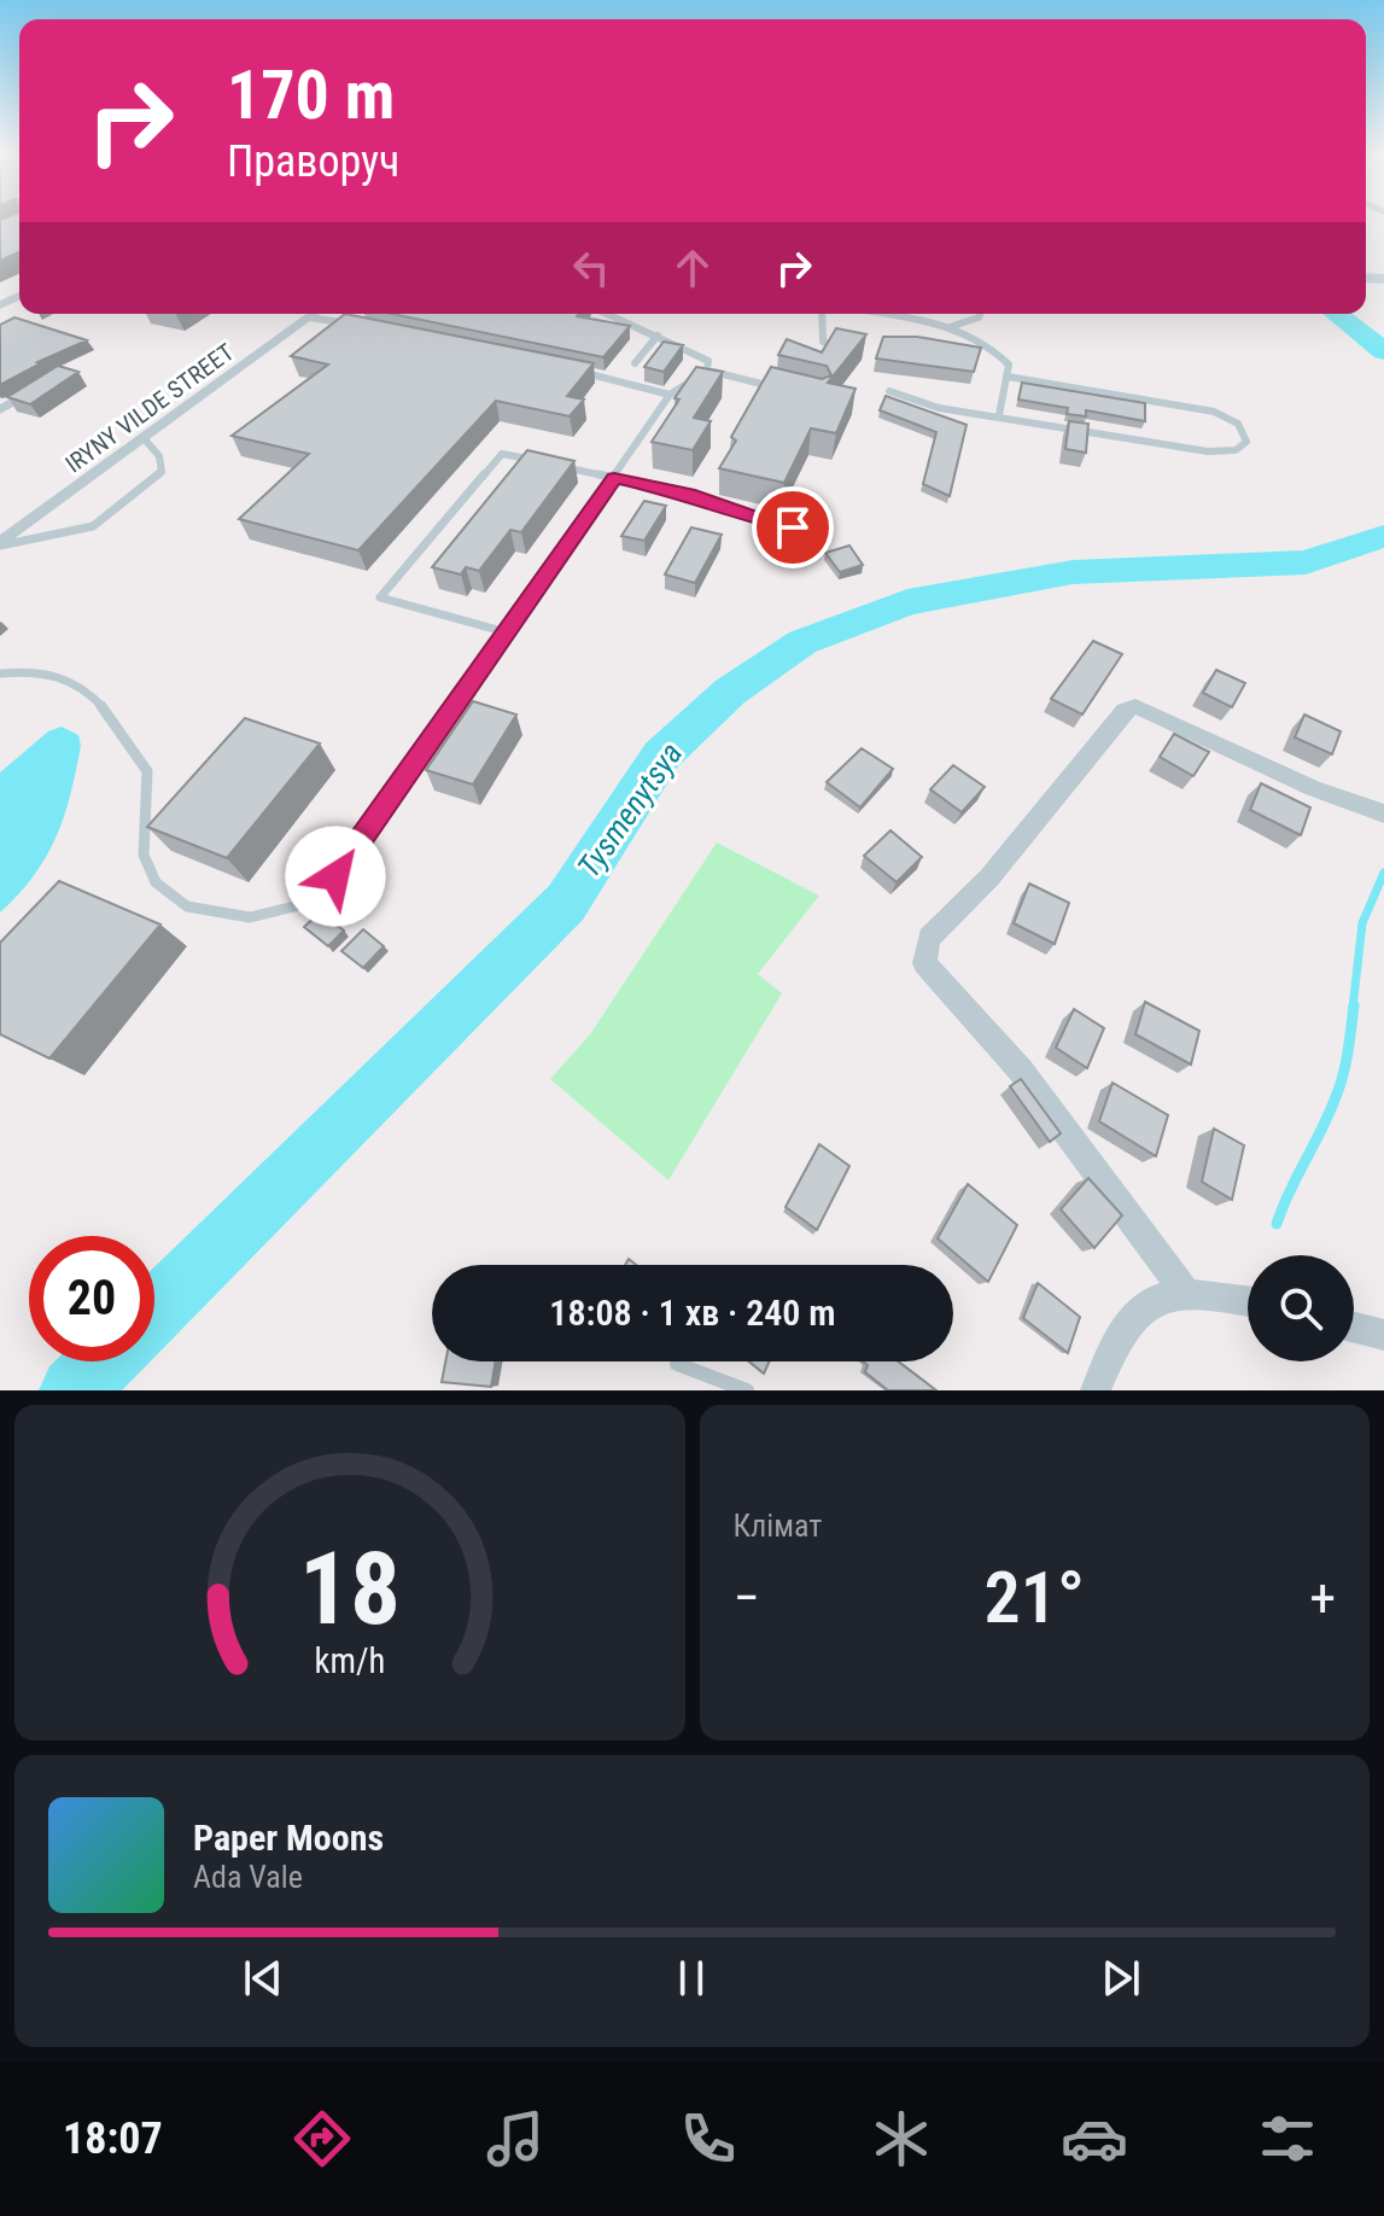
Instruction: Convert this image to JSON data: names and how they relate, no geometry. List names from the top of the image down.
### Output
{
  "streets": {
    "street": ["IRYNY VILDE STREET"]
  },
  "water": ["Tysmenytsya"],
  "page": {
    "turn": ["170 m", "Праворуч"],
    "limit": "20",
    "trip": "18:08 · 1 хв · 240 m",
    "tile": "Клімат",
    "heat": ["−", "21°", "+"],
    "song": ["Paper Moons", "Ada Vale"],
    "tabs": "18:07",
    "gauge": ["18", "km/h"]
  }
}
